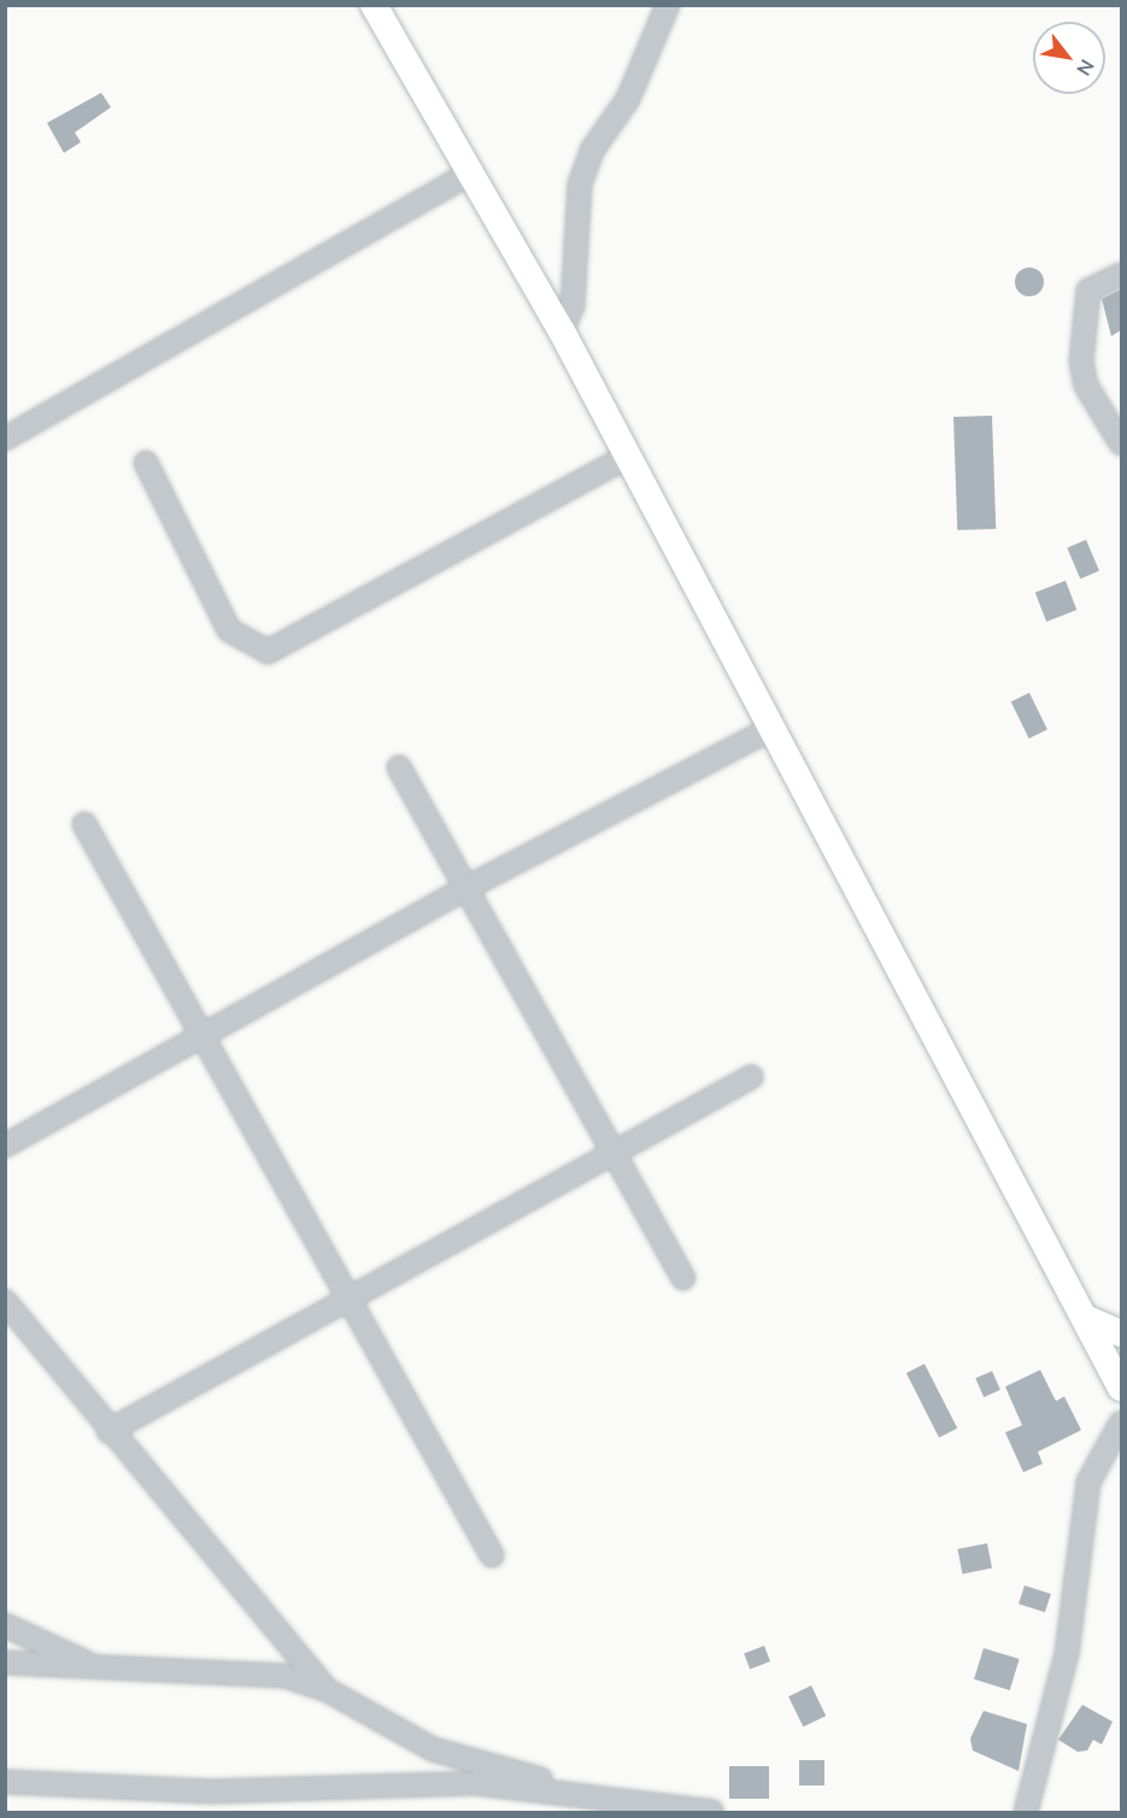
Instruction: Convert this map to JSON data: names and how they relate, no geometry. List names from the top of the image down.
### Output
{
  "north": "bottom right"
}
